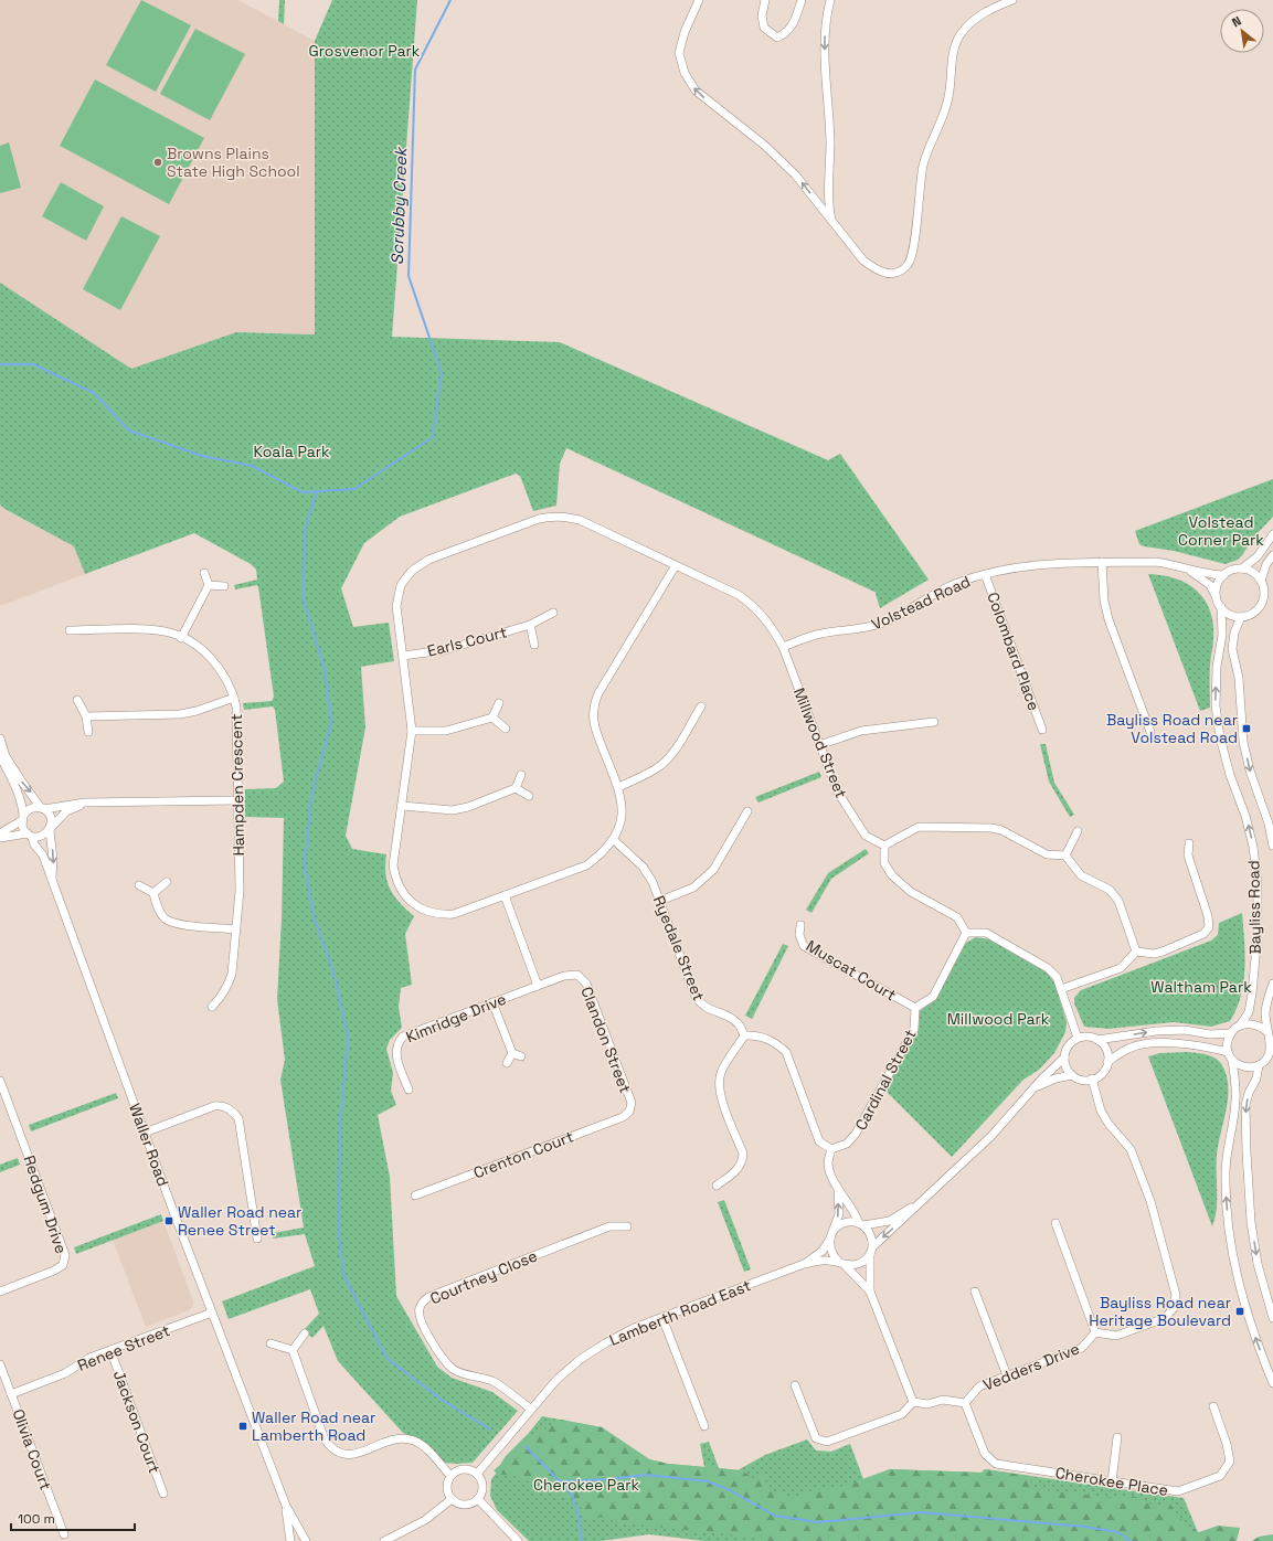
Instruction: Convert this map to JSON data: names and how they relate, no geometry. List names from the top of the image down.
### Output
{
  "streets": {
    "street": [
      "Volstead Road",
      "Earls Court",
      "Colombard Place",
      "Millwood Street",
      "Hampden Crescent",
      "Bayliss Road",
      "Ryedale Street",
      "Muscat Court",
      "Kimridge Drive",
      "Clandon Street",
      "Cardinal Street",
      "Waller Road",
      "Crenton Court",
      "Redgum Drive",
      "Courtney Close",
      "Lamberth Road East",
      "Renee Street",
      "Vedders Drive",
      "Jackson Court",
      "Olivia Court",
      "Cherokee Place"
    ]
  },
  "crossings": [
    ["Volstead Road", "Colombard Place"],
    ["Volstead Road", "Millwood Street"],
    ["Volstead Road", "Bayliss Road"],
    ["Earls Court", "Millwood Street"],
    ["Millwood Street", "Ryedale Street"],
    ["Muscat Court", "Cardinal Street"],
    ["Kimridge Drive", "Clandon Street"],
    ["Clandon Street", "Crenton Court"],
    ["Waller Road", "Renee Street"],
    ["Courtney Close", "Lamberth Road East"],
    ["Renee Street", "Jackson Court"],
    ["Renee Street", "Olivia Court"],
    ["Vedders Drive", "Cherokee Place"]
  ],
  "water": ["Scrubby Creek"],
  "parks": [
    "Grosvenor Park",
    "Koala Park",
    "Volstead Corner Park",
    "Waltham Park",
    "Millwood Park",
    "Cherokee Park"
  ],
  "places": {
    "other": ["Browns Plains State High School"],
    "transit": [
      "Bayliss Road near Volstead Road",
      "Waller Road near Renee Street",
      "Bayliss Road near Heritage Boulevard",
      "Waller Road near Lamberth Road"
    ]
  },
  "scale_bar": "100 m",
  "north": "top left"
}
